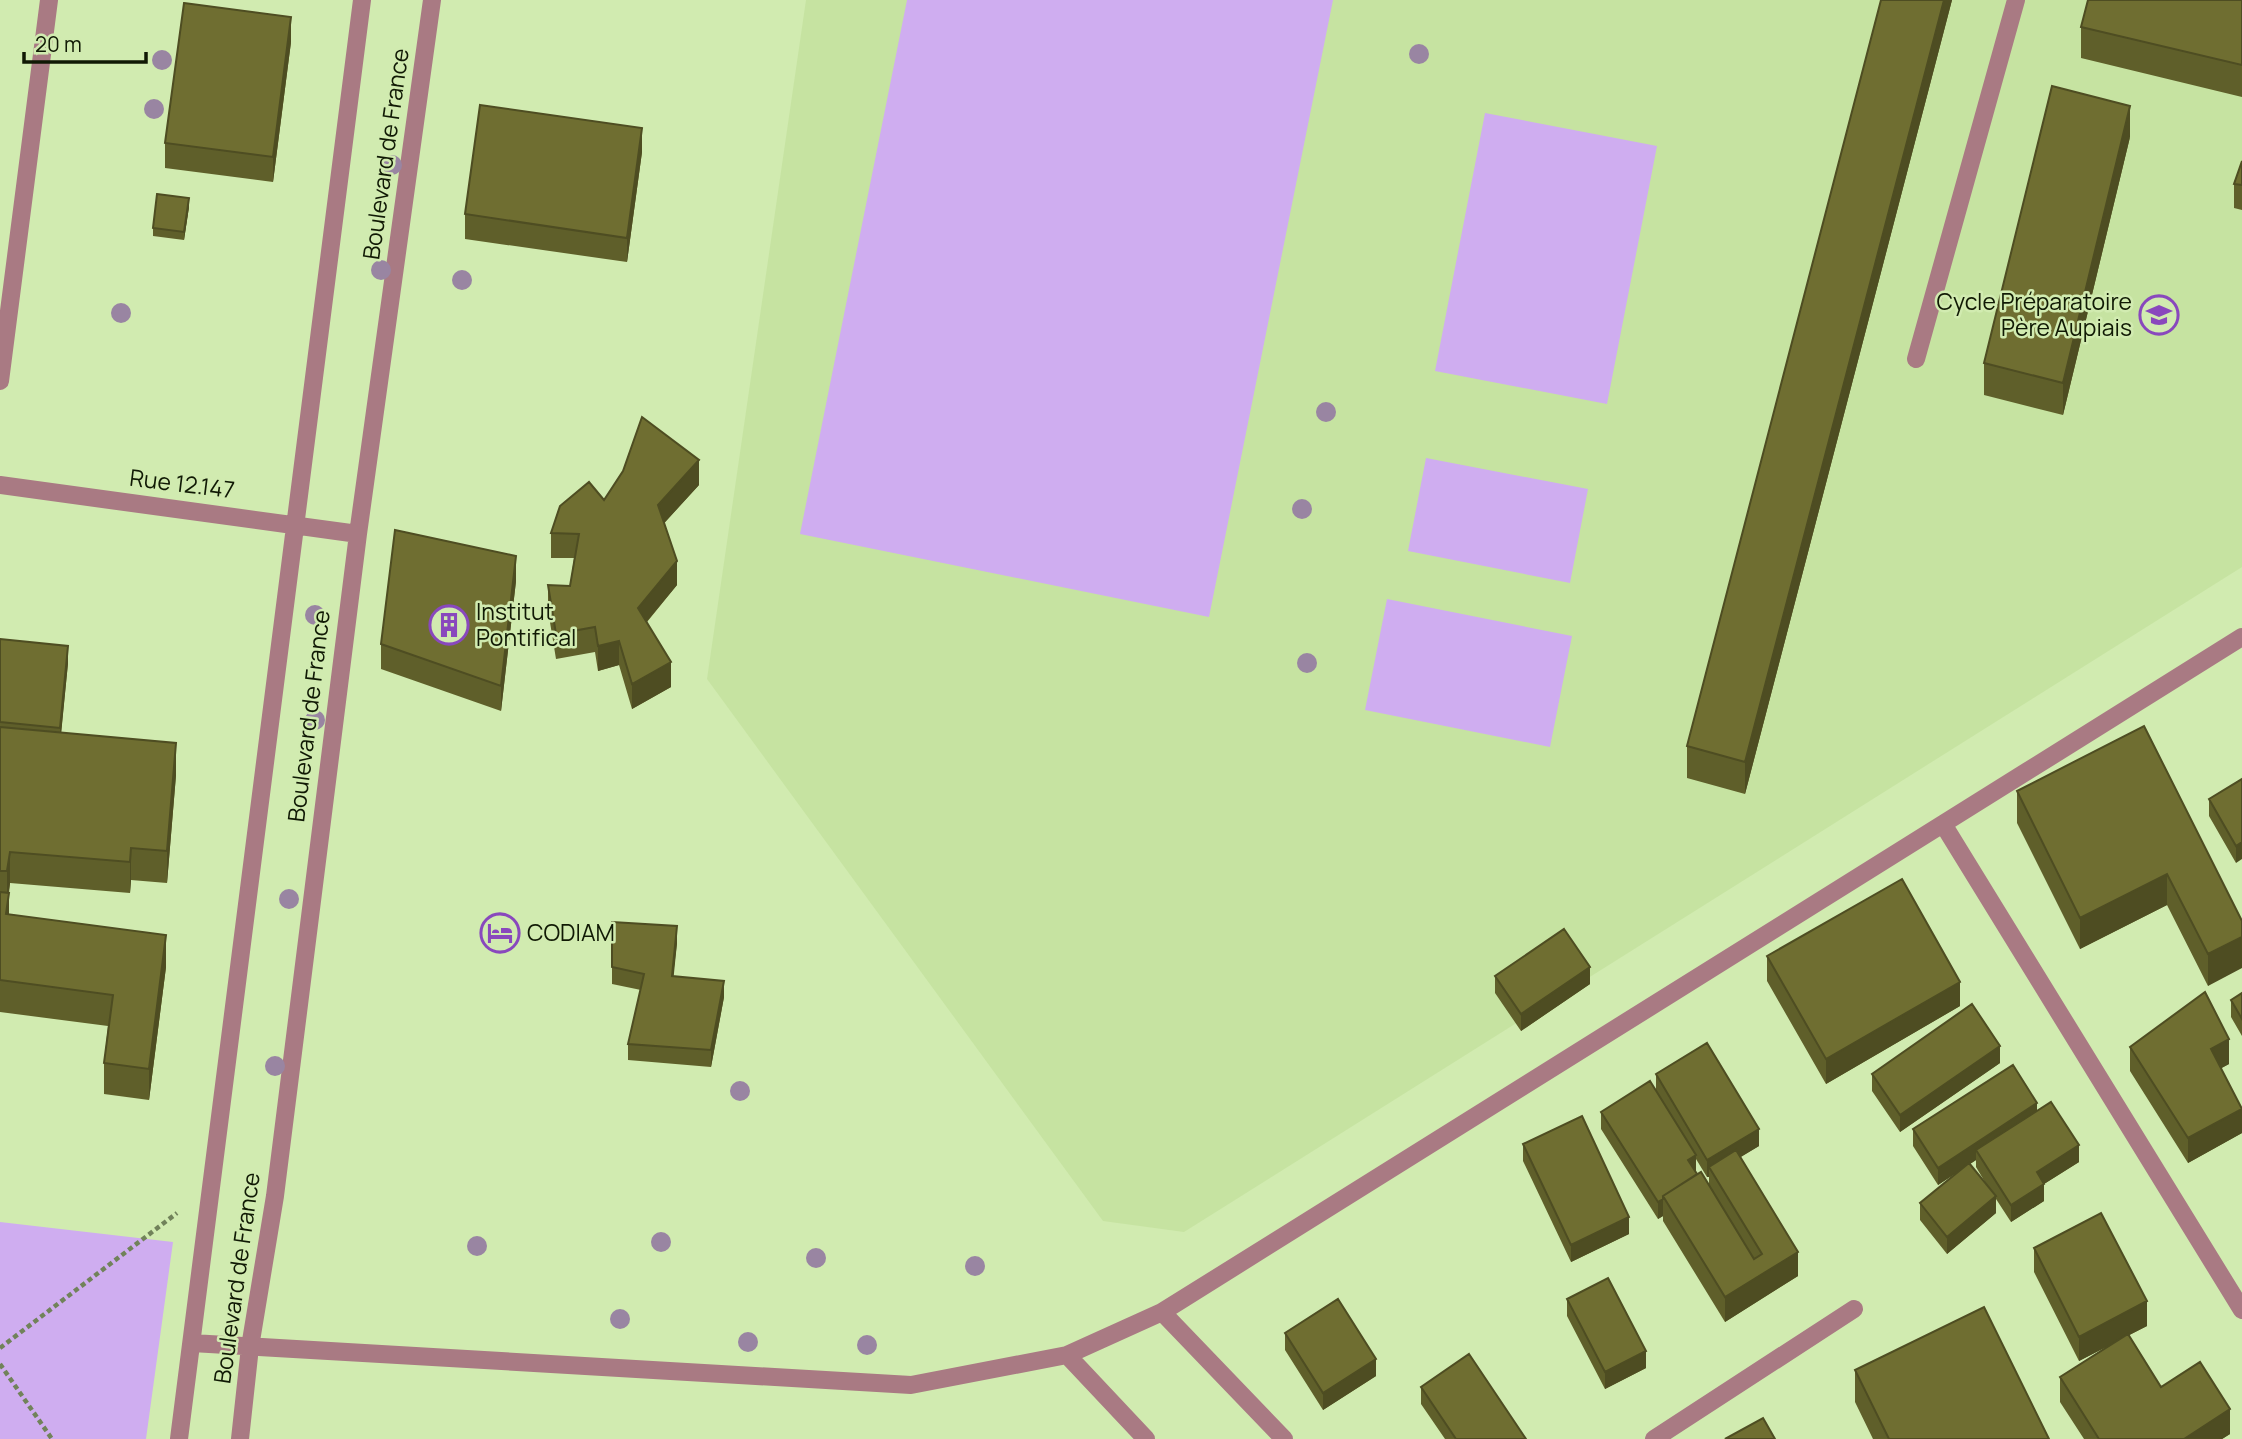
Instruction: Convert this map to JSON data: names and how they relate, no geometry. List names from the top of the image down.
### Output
{
  "streets": {
    "street": ["Boulevard de France", "Rue 12.147"]
  },
  "crossings": [
    ["Boulevard de France", "Rue 12.147"]
  ],
  "places": {
    "school or university": ["Cycle Préparatoire Père Aupiais"],
    "building": ["Institut Pontifical"],
    "hotel": ["CODIAM"]
  },
  "scale_bar": "20 m"
}
